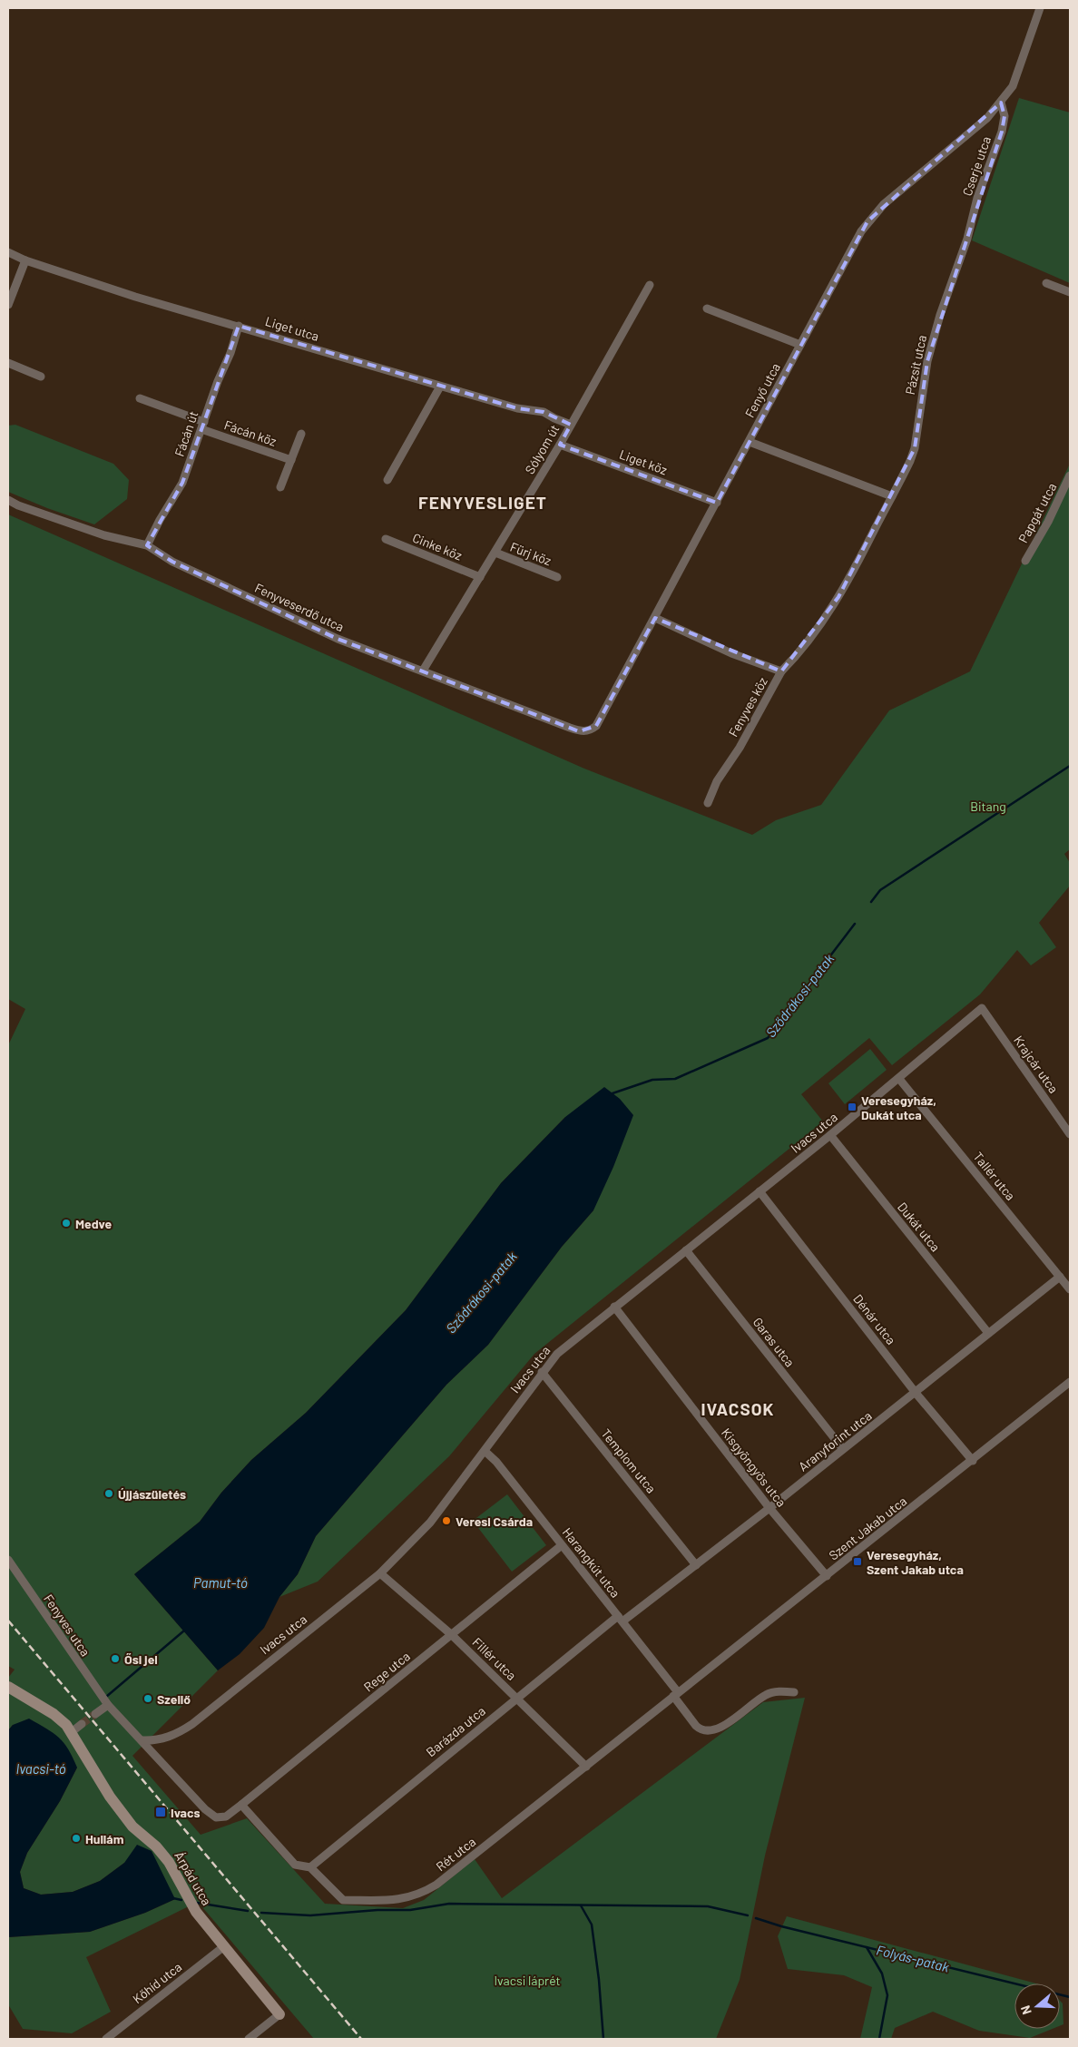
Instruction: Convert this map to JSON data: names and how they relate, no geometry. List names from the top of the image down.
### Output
{
  "streets": {
    "street": [
      "Cserje utca",
      "Liget utca",
      "Pázsit utca",
      "Fenyő utca",
      "Fácán köz",
      "Fácán út",
      "Sólyom út",
      "Liget köz",
      "Papgát utca",
      "Cinke köz",
      "Fürj köz",
      "Fenyveserdő utca",
      "Fenyves köz",
      "Krajcár utca",
      "Ivacs utca",
      "Tallér utca",
      "Dukát utca",
      "Dénár utca",
      "Garas utca",
      "Aranyforint utca",
      "Templom utca",
      "Kisgyöngyös utca",
      "Szent Jakab utca",
      "Harangkút utca",
      "Fenyves utca",
      "Fillér utca",
      "Rege utca",
      "Barázda utca",
      "Rét utca",
      "Árpád utca",
      "Kőhíd utca"
    ]
  },
  "crossings": [
    ["Cserje utca", "Pázsit utca"],
    ["Cserje utca", "Fenyő utca"],
    ["Liget utca", "Fácán út"],
    ["Liget utca", "Sólyom út"],
    ["Pázsit utca", "Fenyves köz"],
    ["Fenyő utca", "Liget köz"],
    ["Fenyő utca", "Fenyveserdő utca"],
    ["Fenyő utca", "Fenyves köz"],
    ["Fácán köz", "Fácán út"],
    ["Fácán út", "Fenyveserdő utca"],
    ["Sólyom út", "Liget köz"],
    ["Sólyom út", "Cinke köz"],
    ["Sólyom út", "Fürj köz"],
    ["Sólyom út", "Fenyveserdő utca"],
    ["Krajcár utca", "Ivacs utca"],
    ["Ivacs utca", "Tallér utca"],
    ["Ivacs utca", "Dukát utca"],
    ["Ivacs utca", "Dénár utca"],
    ["Ivacs utca", "Garas utca"],
    ["Ivacs utca", "Templom utca"],
    ["Ivacs utca", "Kisgyöngyös utca"],
    ["Ivacs utca", "Harangkút utca"],
    ["Ivacs utca", "Fenyves utca"],
    ["Ivacs utca", "Fillér utca"],
    ["Tallér utca", "Aranyforint utca"],
    ["Dukát utca", "Aranyforint utca"],
    ["Dénár utca", "Aranyforint utca"],
    ["Dénár utca", "Szent Jakab utca"],
    ["Garas utca", "Aranyforint utca"],
    ["Aranyforint utca", "Templom utca"],
    ["Aranyforint utca", "Kisgyöngyös utca"],
    ["Aranyforint utca", "Harangkút utca"],
    ["Aranyforint utca", "Barázda utca"],
    ["Kisgyöngyös utca", "Szent Jakab utca"],
    ["Szent Jakab utca", "Harangkút utca"],
    ["Szent Jakab utca", "Rét utca"],
    ["Harangkút utca", "Rege utca"],
    ["Harangkút utca", "Barázda utca"],
    ["Harangkút utca", "Rét utca"],
    ["Fenyves utca", "Rege utca"],
    ["Fillér utca", "Rege utca"],
    ["Fillér utca", "Barázda utca"],
    ["Fillér utca", "Rét utca"],
    ["Rege utca", "Rét utca"],
    ["Barázda utca", "Rét utca"],
    ["Árpád utca", "Kőhíd utca"]
  ],
  "districts": ["FENYVESLIGET", "IVACSOK"],
  "water": [
    "Sződrákosi-patak",
    "Pamut-tó",
    "Ivacsi-tó",
    "Folyás-patak"
  ],
  "parks": ["Bitang", "Ivacsi láprét"],
  "places": {
    "transit": ["Veresegyház, Dukát utca", "Veresegyház, Szent Jakab utca", "Ivacs"],
    "other": [
      "Medve",
      "Újjászületés",
      "Veresi Csárda",
      "Ősi jel",
      "Szellő",
      "Hullám"
    ]
  },
  "north": "left"
}
